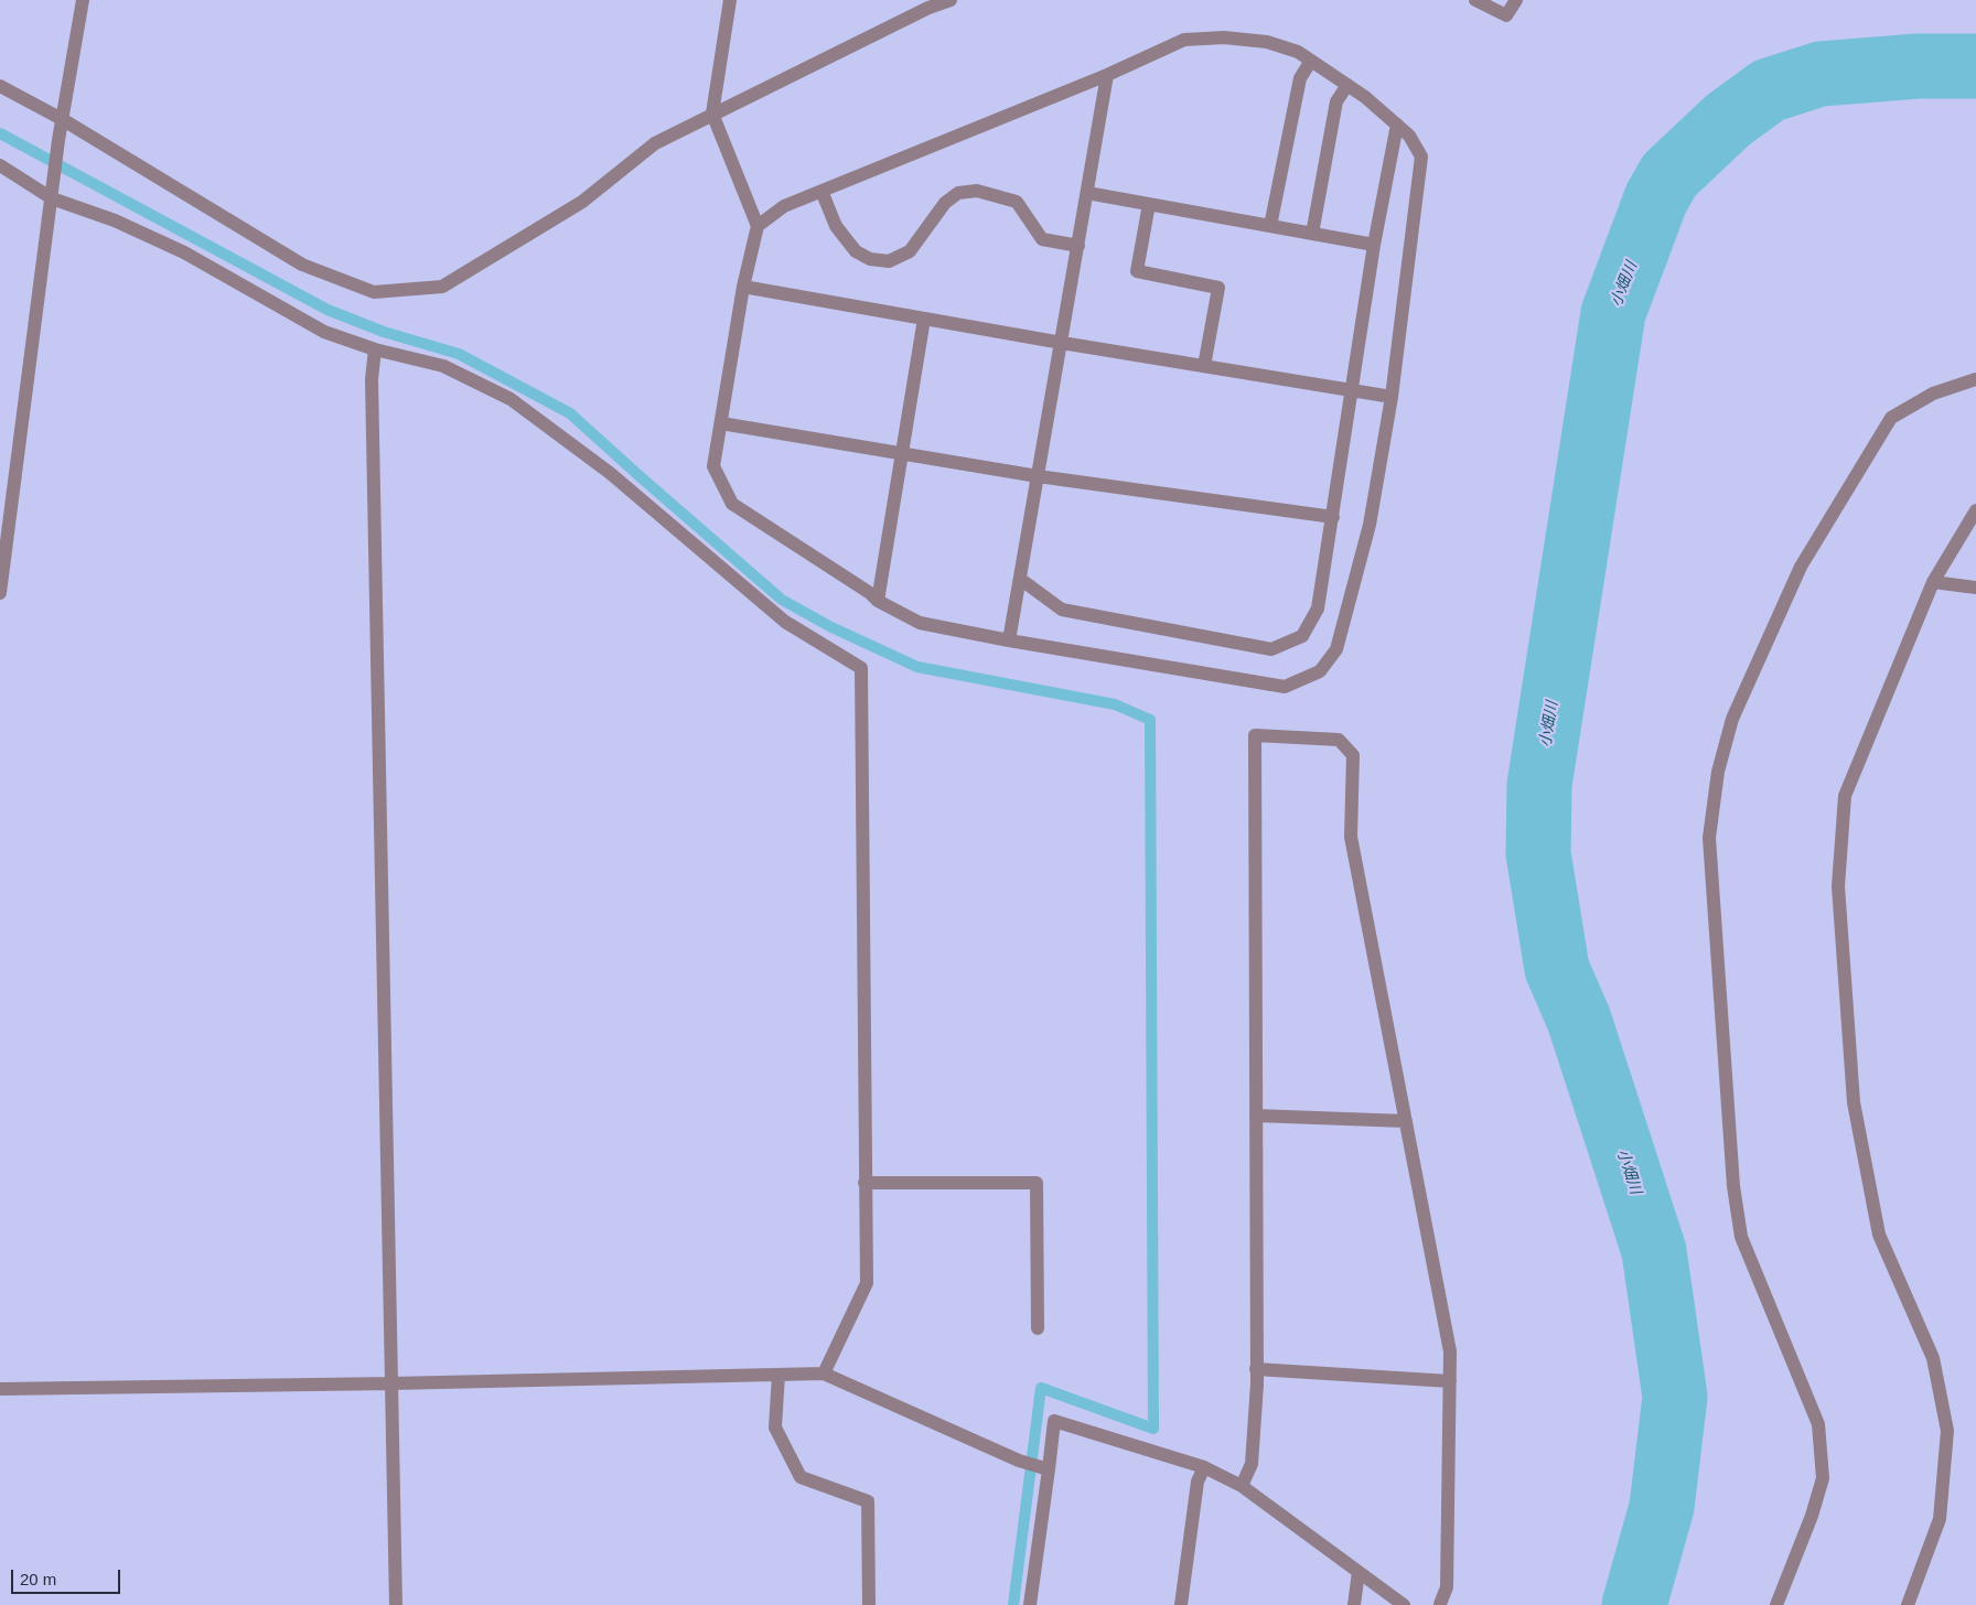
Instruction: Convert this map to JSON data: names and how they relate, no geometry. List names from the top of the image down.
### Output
{
  "water": ["小畑川"],
  "scale_bar": "20 m"
}
